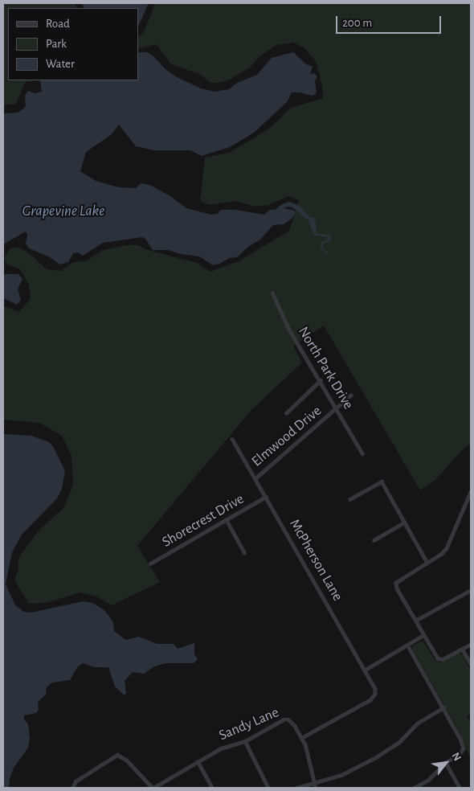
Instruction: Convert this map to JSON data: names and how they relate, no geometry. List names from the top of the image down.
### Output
{
  "streets": {
    "street": [
      "North Park Drive",
      "Elmwood Drive",
      "Shorecrest Drive",
      "McPherson Lane",
      "Sandy Lane"
    ]
  },
  "crossings": [
    ["North Park Drive", "Elmwood Drive"],
    ["Elmwood Drive", "McPherson Lane"],
    ["Shorecrest Drive", "McPherson Lane"],
    ["McPherson Lane", "Sandy Lane"]
  ],
  "water": ["Grapevine Lake"],
  "legend": ["Road", "Park", "Water"],
  "scale_bar": "200 m",
  "north": "top right"
}
